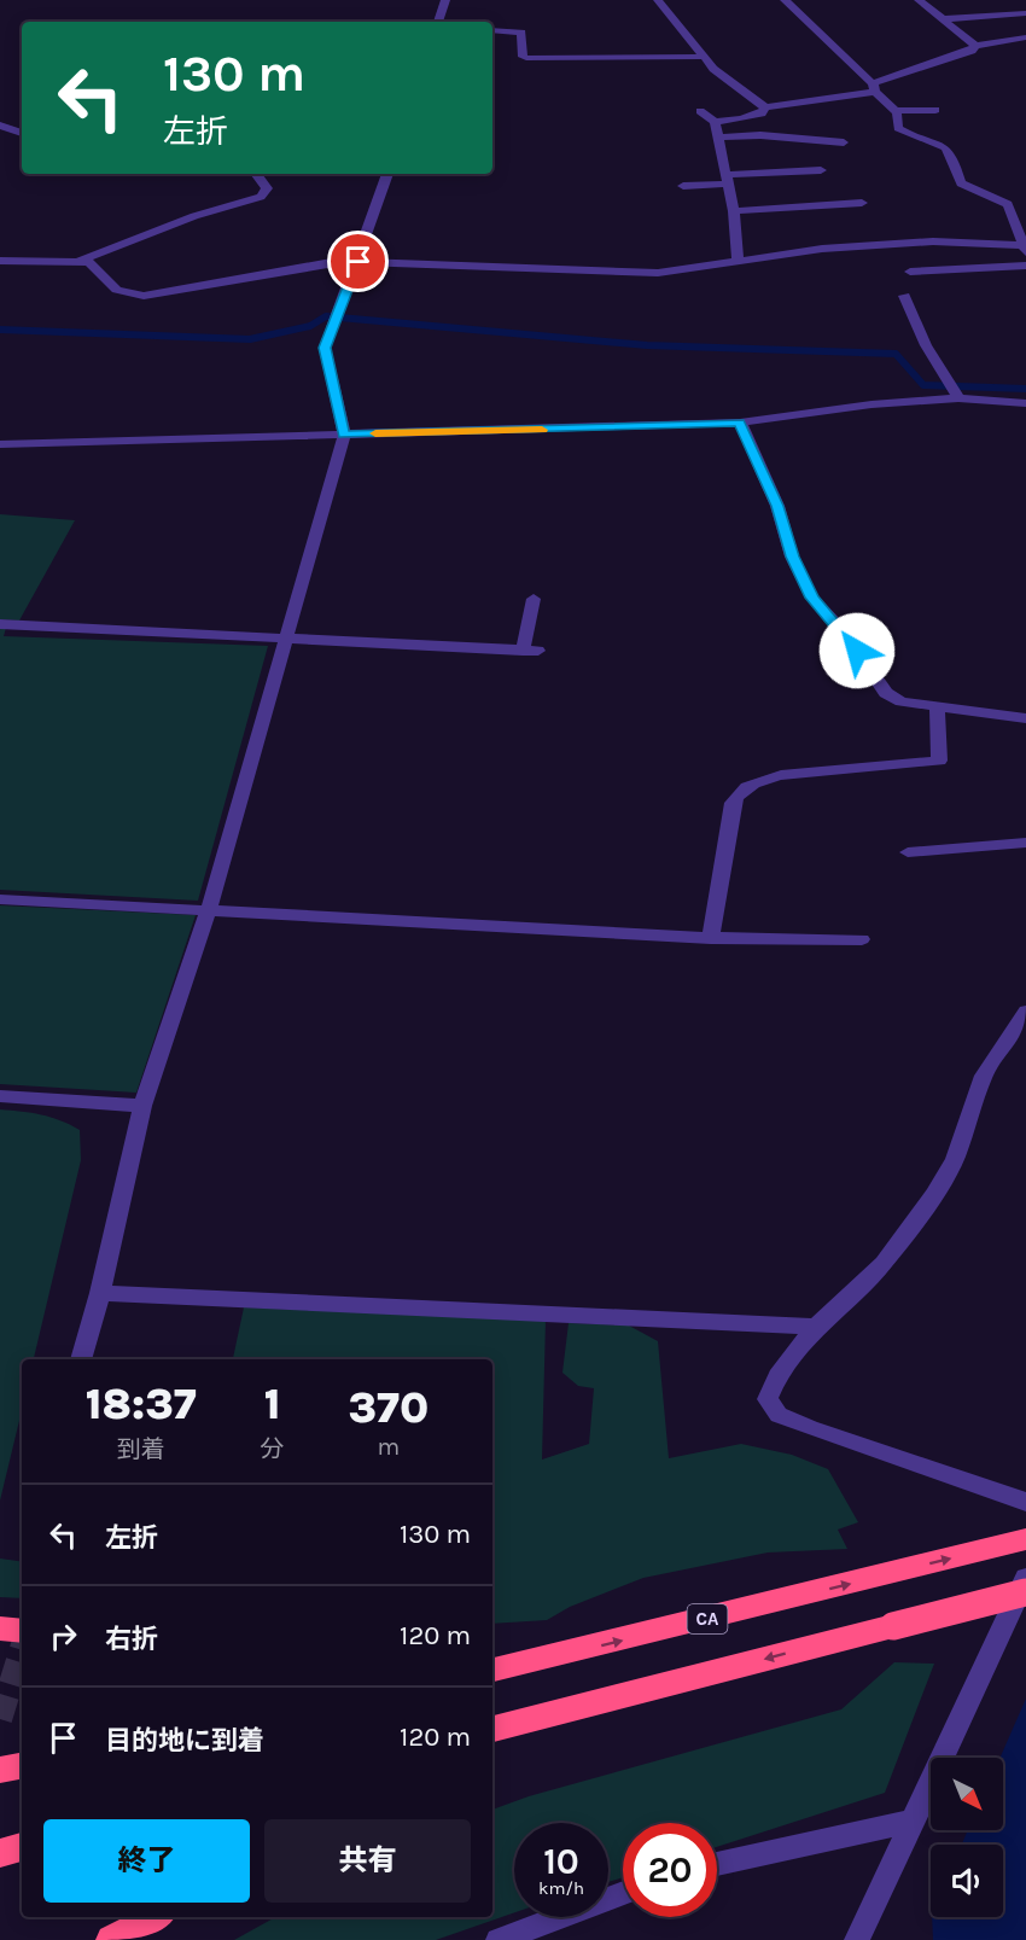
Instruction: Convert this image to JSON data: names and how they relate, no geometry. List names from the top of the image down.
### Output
{
  "streets": {
    "highway": ["CA"]
  },
  "north": "bottom right",
  "page": {
    "turn": ["130 m", "左折"],
    "eta": [
      "18:37",
      "到着",
      "1",
      "分",
      "370",
      "m"
    ],
    "list": [
      {
        "name": "左折",
        "value": "130 m"
      },
      {
        "name": "右折",
        "value": "120 m"
      },
      {
        "name": "目的地に到着",
        "value": "120 m"
      }
    ],
    "buttons": ["終了", "共有"],
    "speed": "10 km/h",
    "limit": "20"
  }
}
